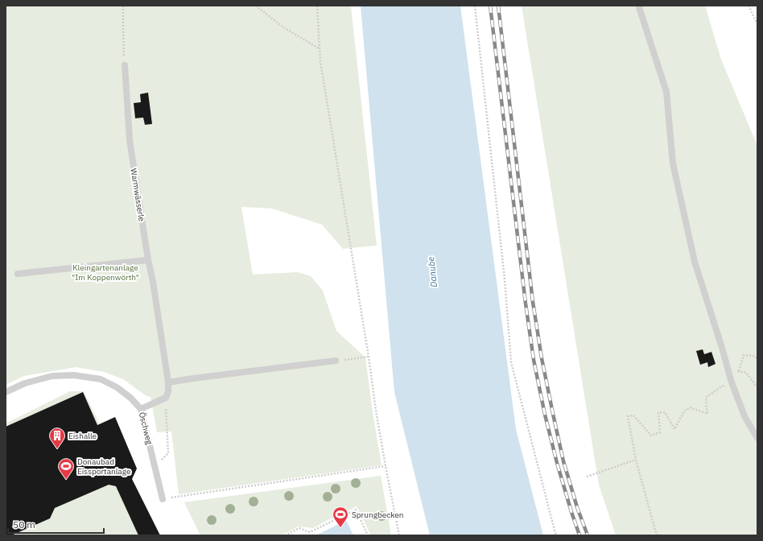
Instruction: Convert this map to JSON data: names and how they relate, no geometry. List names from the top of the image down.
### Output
{
  "streets": {
    "lane": ["Warmwässerle", "Öschweg"]
  },
  "water": ["Danube"],
  "parks": ["Kleingartenanlage \"Im Koppenwörth\""],
  "places": {
    "building": ["Eishalle"],
    "sports": ["Donaubad Eissportanlage", "Sprungbecken"]
  },
  "scale_bar": "50 m"
}
